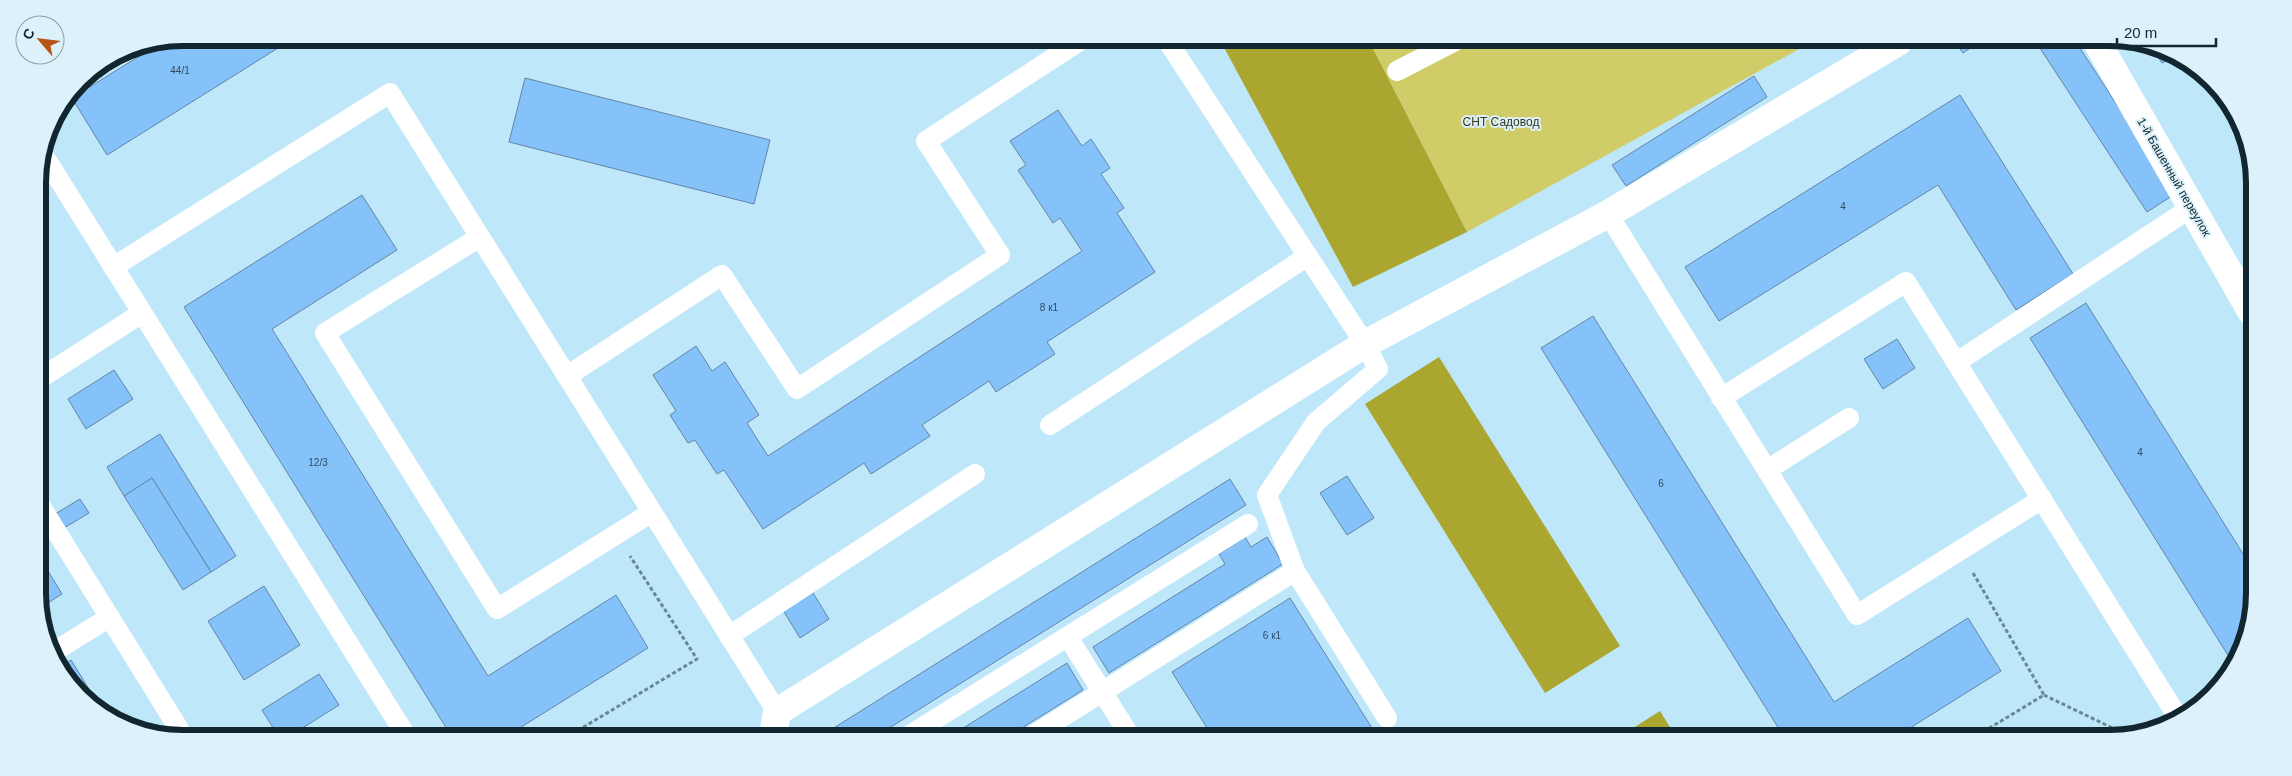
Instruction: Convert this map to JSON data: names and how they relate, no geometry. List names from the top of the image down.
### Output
{
  "streets": {
    "street": ["1-й Башенный переулок"]
  },
  "parks": ["СНТ Садовод"],
  "house_numbers": [
    "44/1",
    "4",
    "8 к1",
    "4",
    "12/3",
    "6",
    "6 к1"
  ],
  "scale_bar": "20 m",
  "north": "top left"
}
